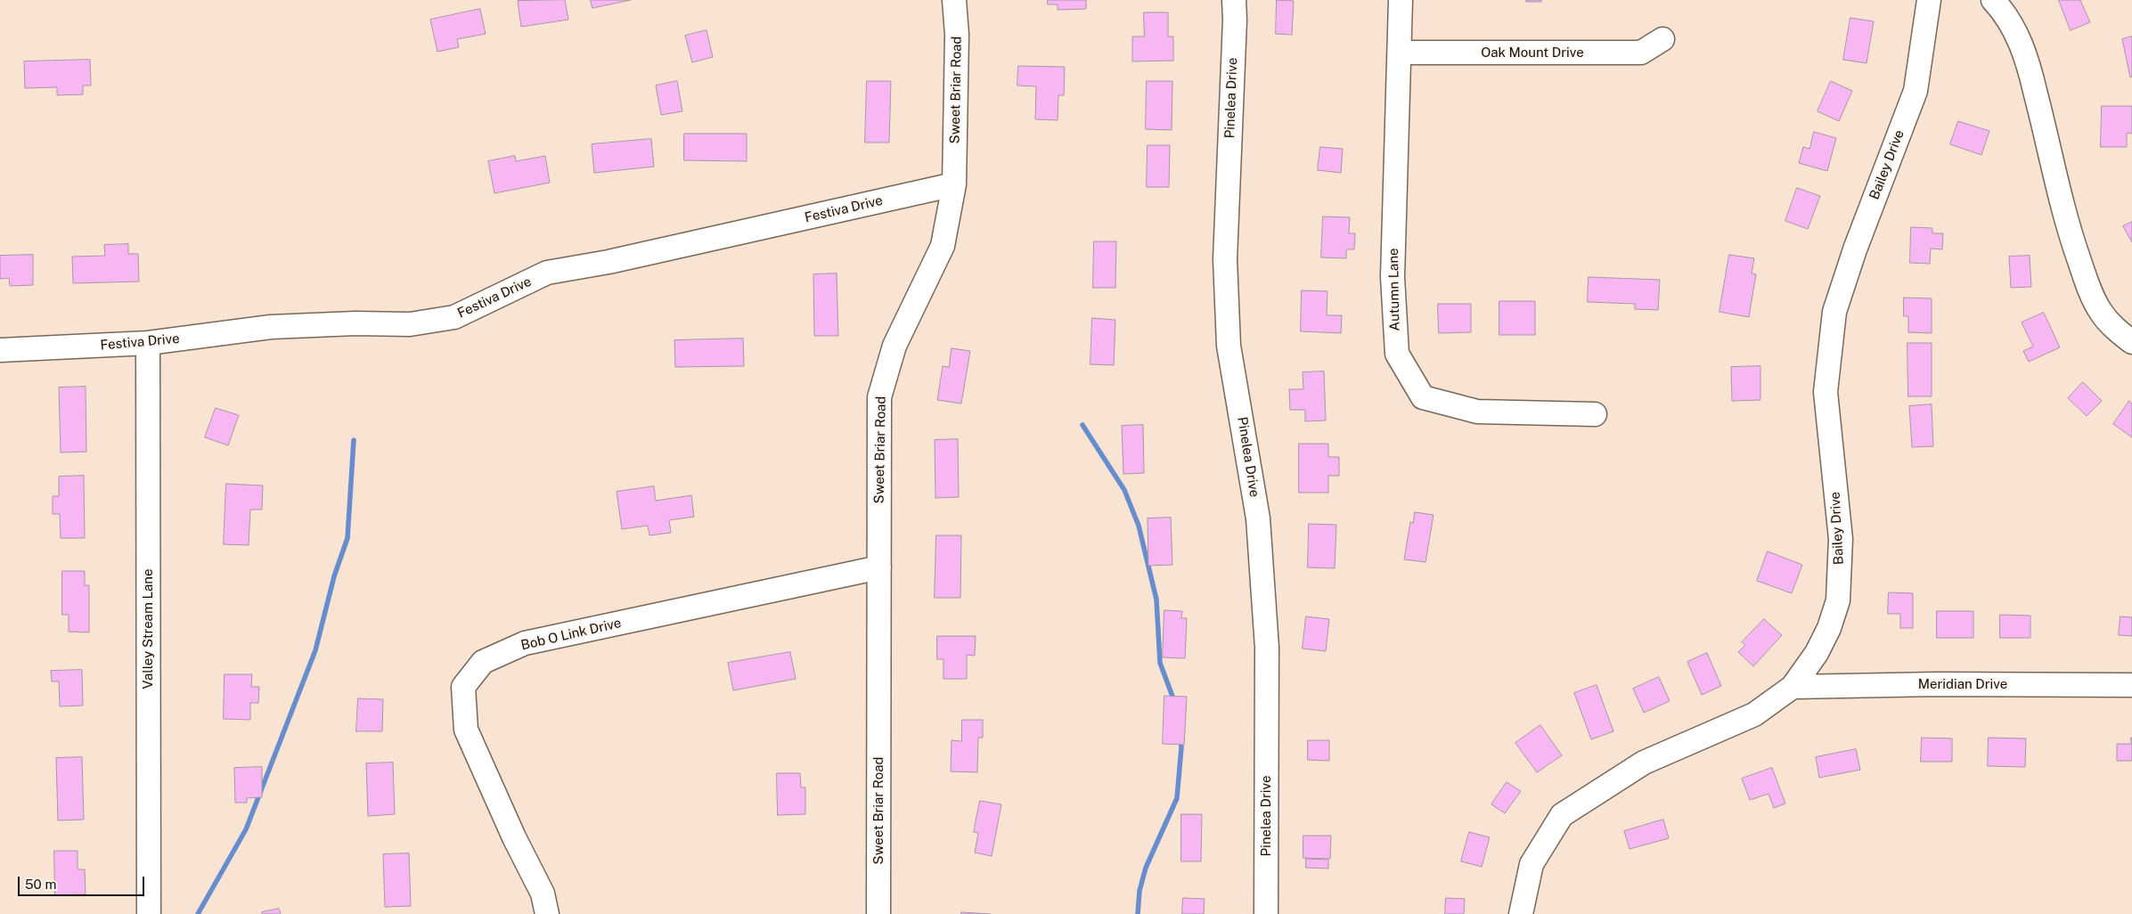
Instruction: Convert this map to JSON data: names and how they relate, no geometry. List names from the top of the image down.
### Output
{
  "streets": {
    "street": [
      "Oak Mount Drive",
      "Sweet Briar Road",
      "Pinelea Drive",
      "Bailey Drive",
      "Festiva Drive",
      "Autumn Lane",
      "Valley Stream Lane",
      "Bob O Link Drive",
      "Meridian Drive"
    ]
  },
  "crossings": [
    ["Oak Mount Drive", "Autumn Lane"],
    ["Sweet Briar Road", "Festiva Drive"],
    ["Sweet Briar Road", "Bob O Link Drive"],
    ["Bailey Drive", "Meridian Drive"],
    ["Festiva Drive", "Valley Stream Lane"]
  ],
  "scale_bar": "50 m"
}
